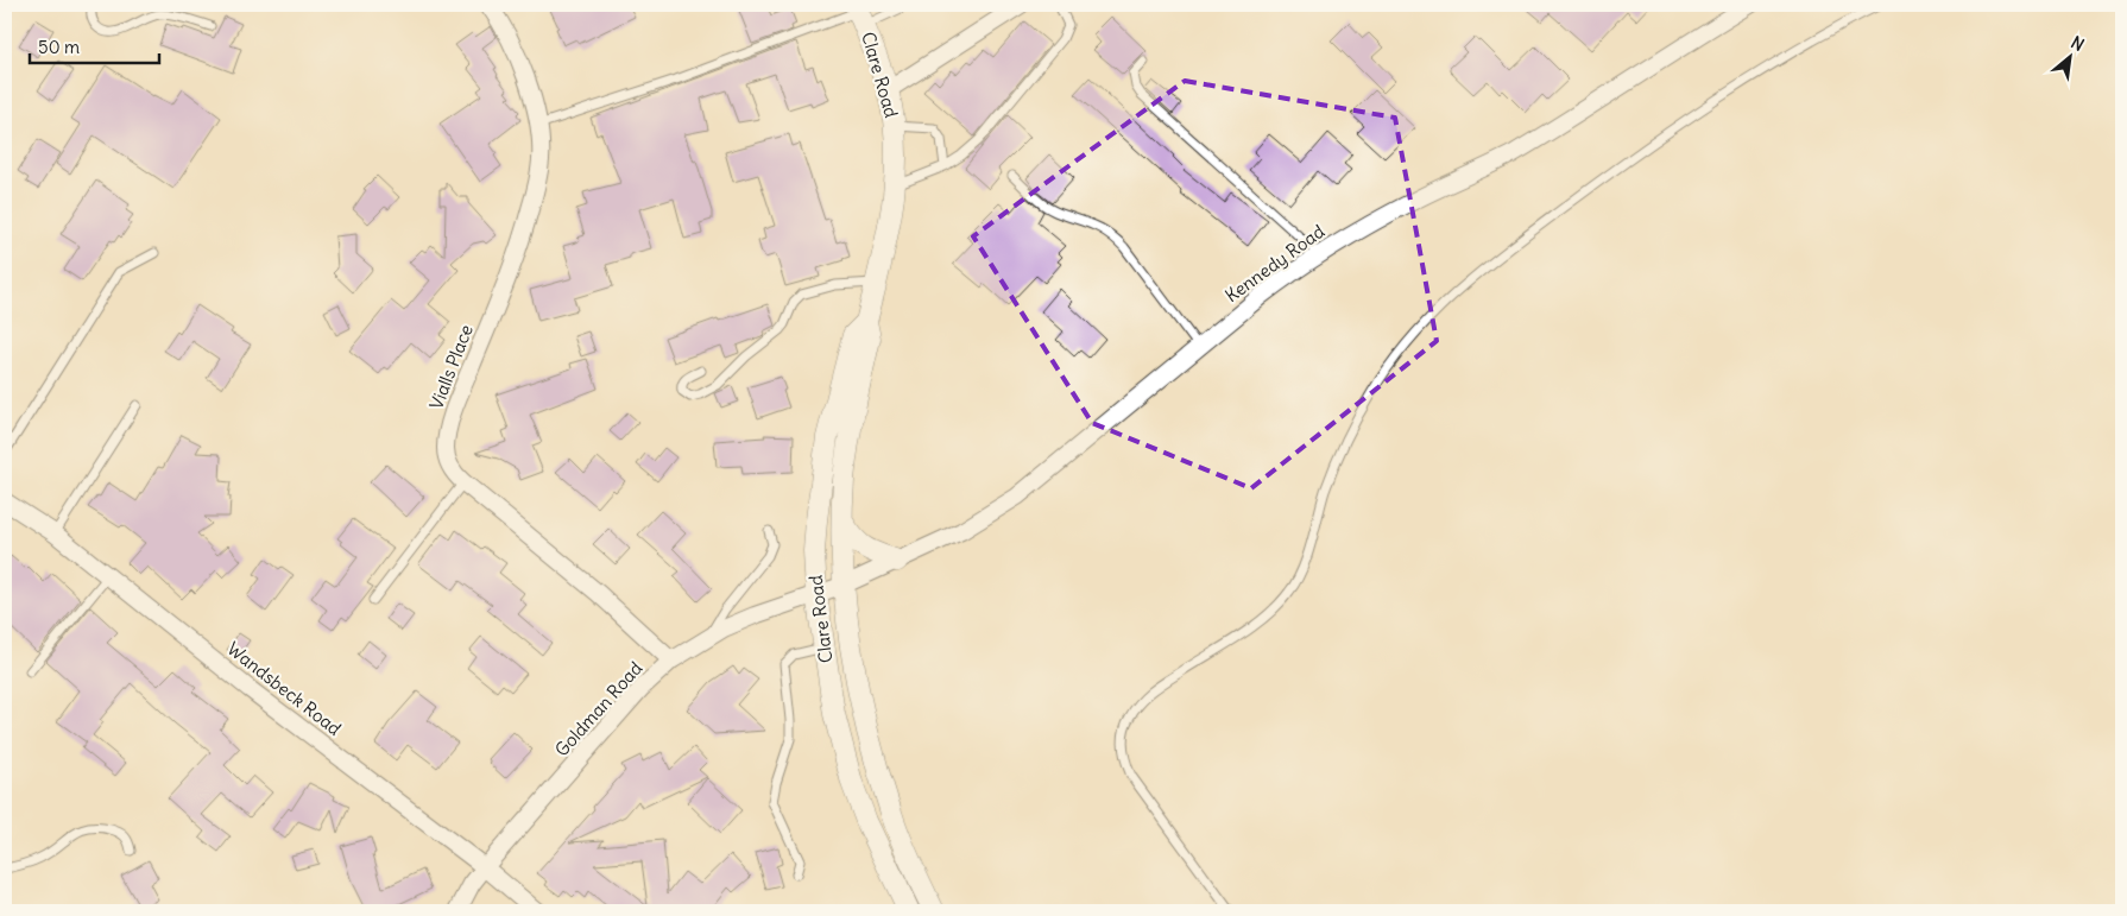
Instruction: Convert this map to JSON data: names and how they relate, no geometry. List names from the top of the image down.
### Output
{
  "streets": {
    "street": [
      "Clare Road",
      "Kennedy Road",
      "Vialls Place",
      "Wandsbeck Road",
      "Goldman Road"
    ]
  },
  "crossings": [
    ["Clare Road", "Kennedy Road"],
    ["Clare Road", "Goldman Road"],
    ["Kennedy Road", "Goldman Road"],
    ["Vialls Place", "Goldman Road"],
    ["Wandsbeck Road", "Goldman Road"]
  ],
  "scale_bar": "50 m",
  "north": "top right"
}
